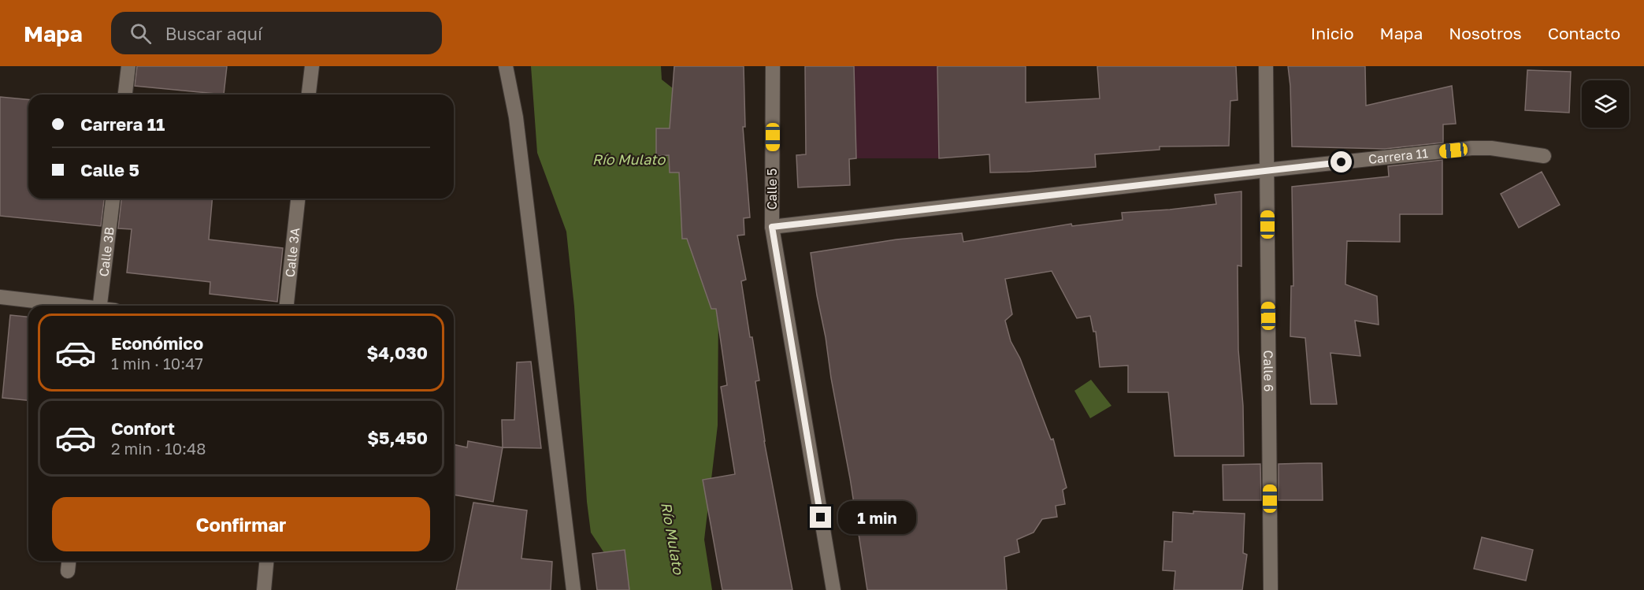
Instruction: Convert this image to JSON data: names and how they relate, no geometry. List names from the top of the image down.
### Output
{
  "streets": {
    "street": [
      "Carrera 11",
      "Calle 5",
      "Calle 3B",
      "Calle 3A",
      "Calle 6"
    ]
  },
  "crossings": [
    ["Carrera 11", "Calle 5"],
    ["Carrera 11", "Calle 6"]
  ],
  "water": ["Río Mulato"],
  "page": {
    "header": "Mapa",
    "search": "Buscar aquí",
    "nav": [
      "Inicio",
      "Mapa",
      "Nosotros",
      "Contacto"
    ],
    "banner": ["Carrera 11", "Calle 5"],
    "list": [
      {
        "name": "Económico",
        "note": "1 min · 10:47",
        "value": "$4,030"
      },
      {
        "name": "Confort",
        "note": "2 min · 10:48",
        "value": "$5,450"
      }
    ],
    "buttons": "Confirmar",
    "bubble": "1 min"
  }
}
